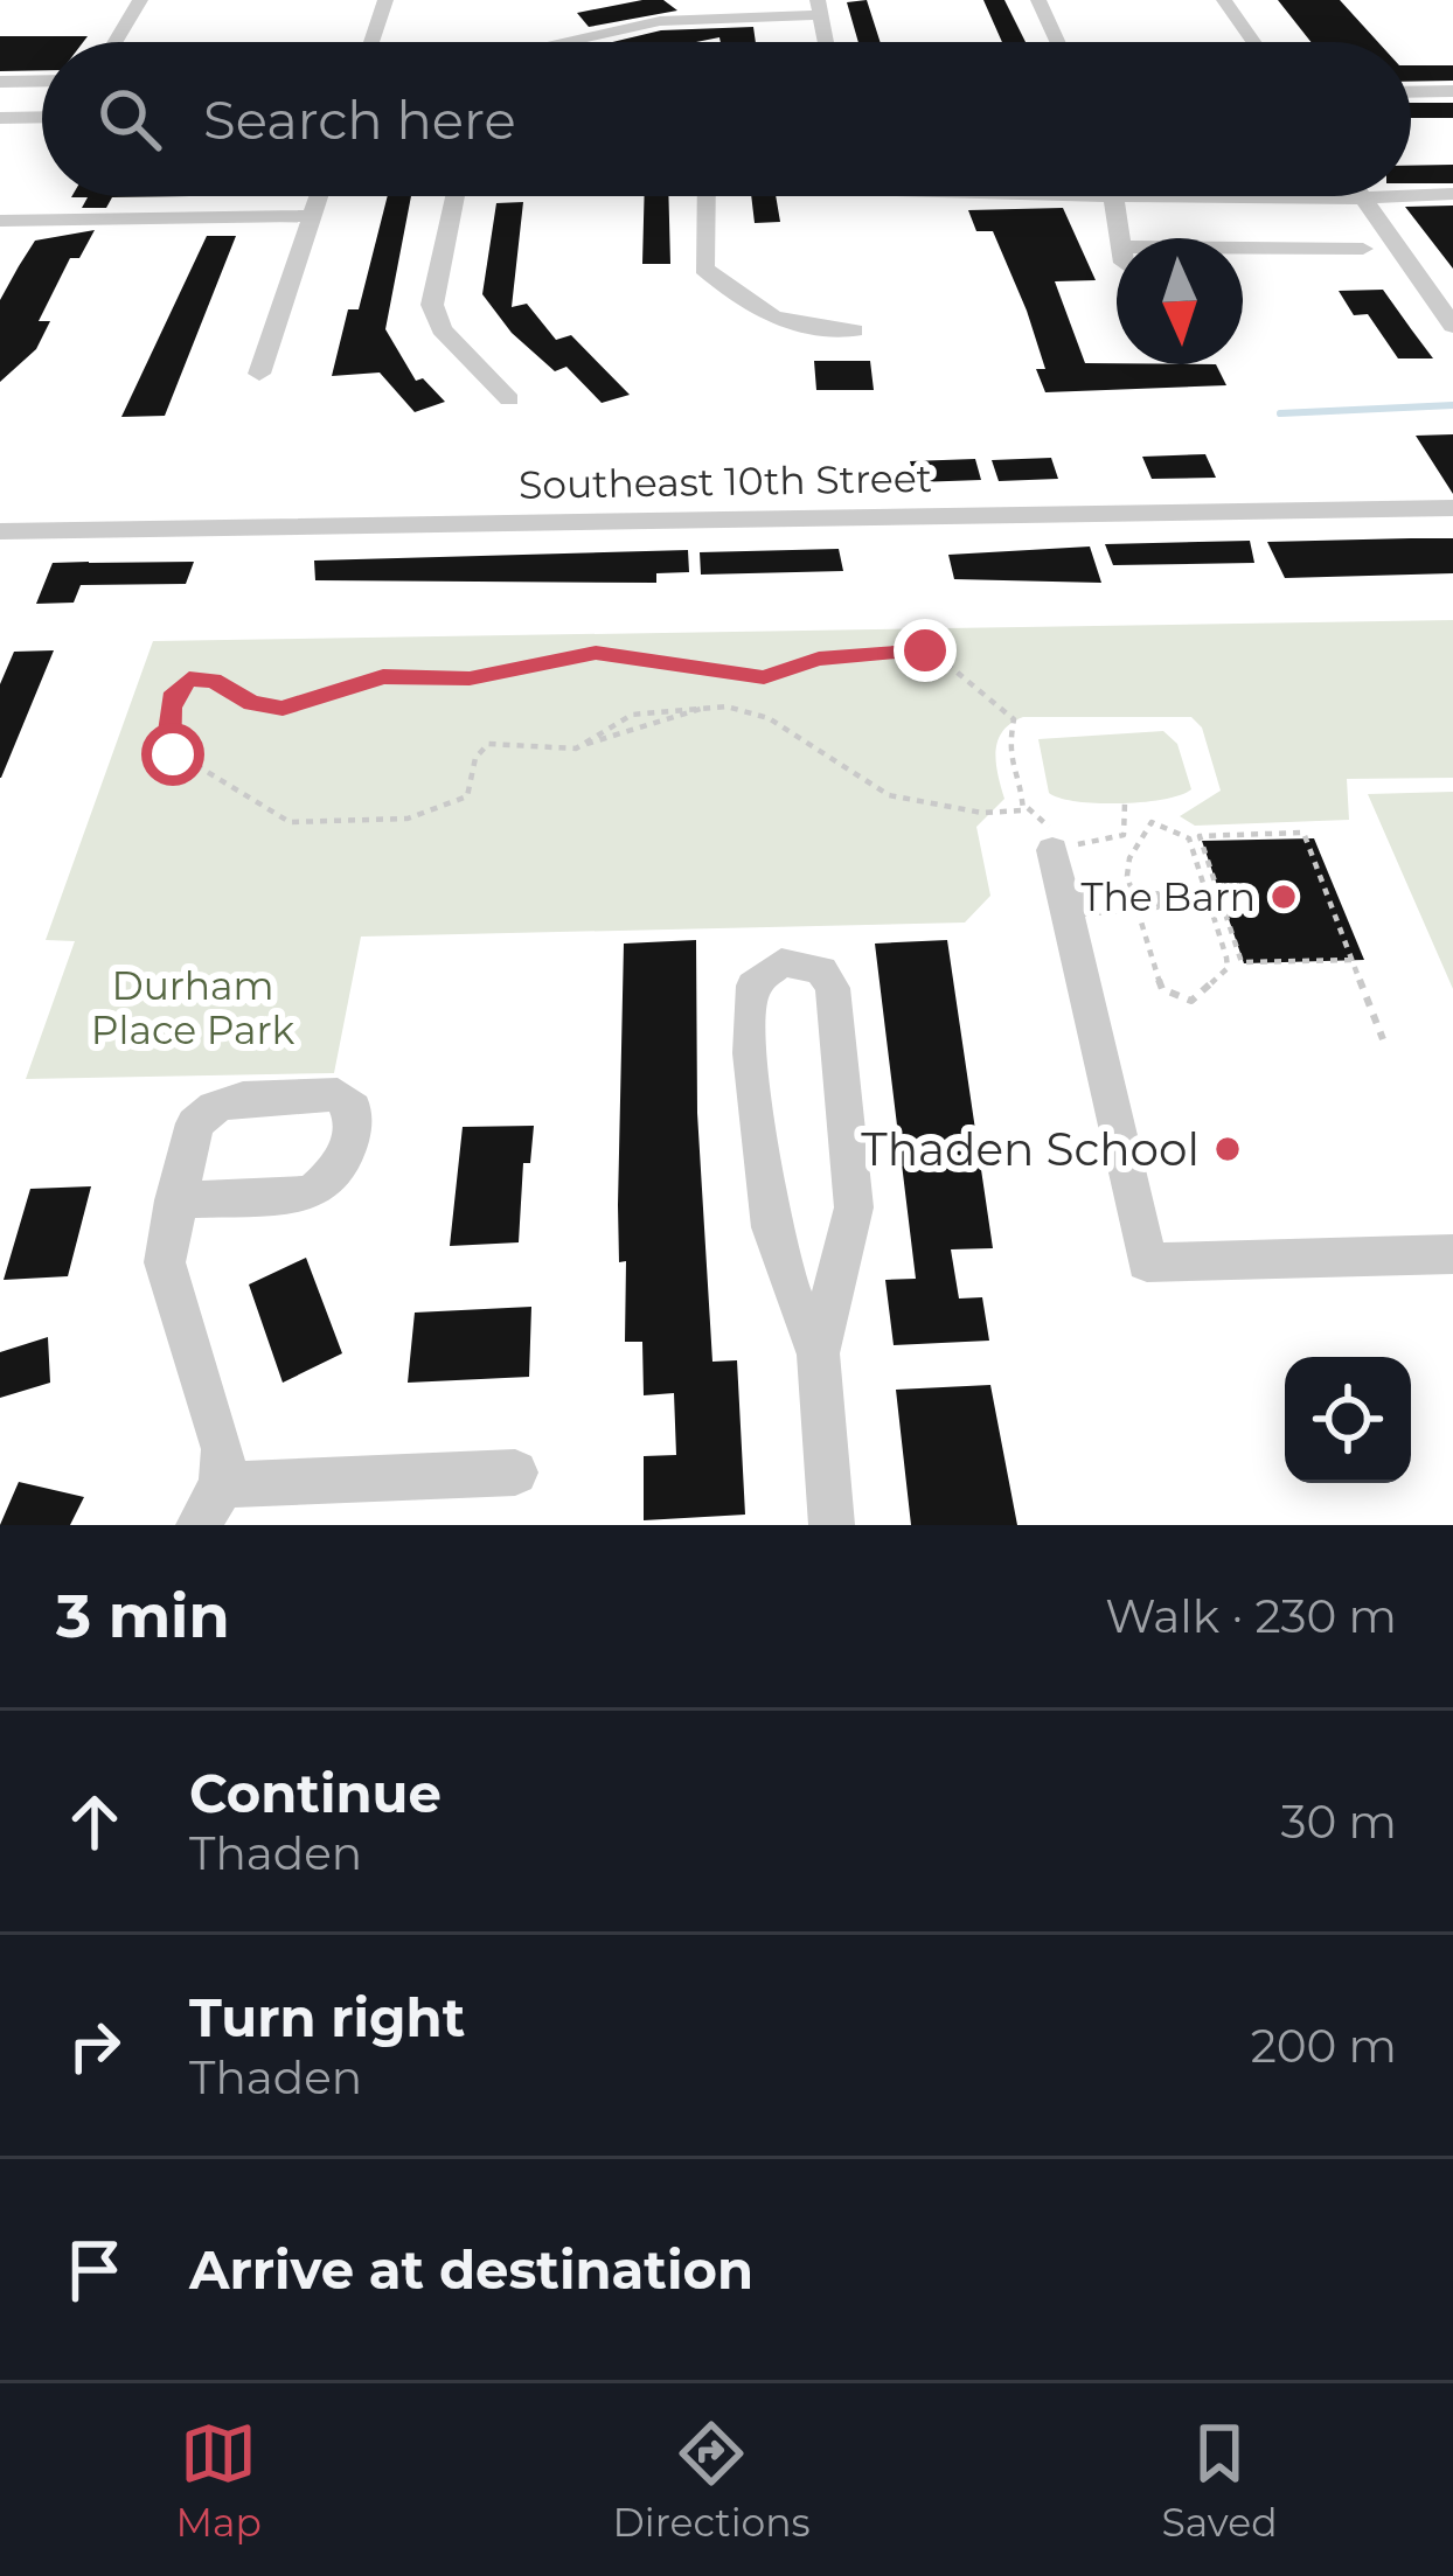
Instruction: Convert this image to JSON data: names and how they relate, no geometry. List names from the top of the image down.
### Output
{
  "streets": {
    "street": ["Southeast 10th Street"]
  },
  "parks": ["Durham Place Park"],
  "places": ["The Barn", "Thaden School"],
  "north": "bottom",
  "page": {
    "search": "Search here",
    "heading": ["3 min", "Walk · 230 m"],
    "list": [
      ["Continue", "Thaden", "30 m"],
      ["Turn right", "Thaden", "200 m"],
      "Arrive at destination"
    ],
    "nav": ["Map", "Directions", "Saved"]
  }
}
